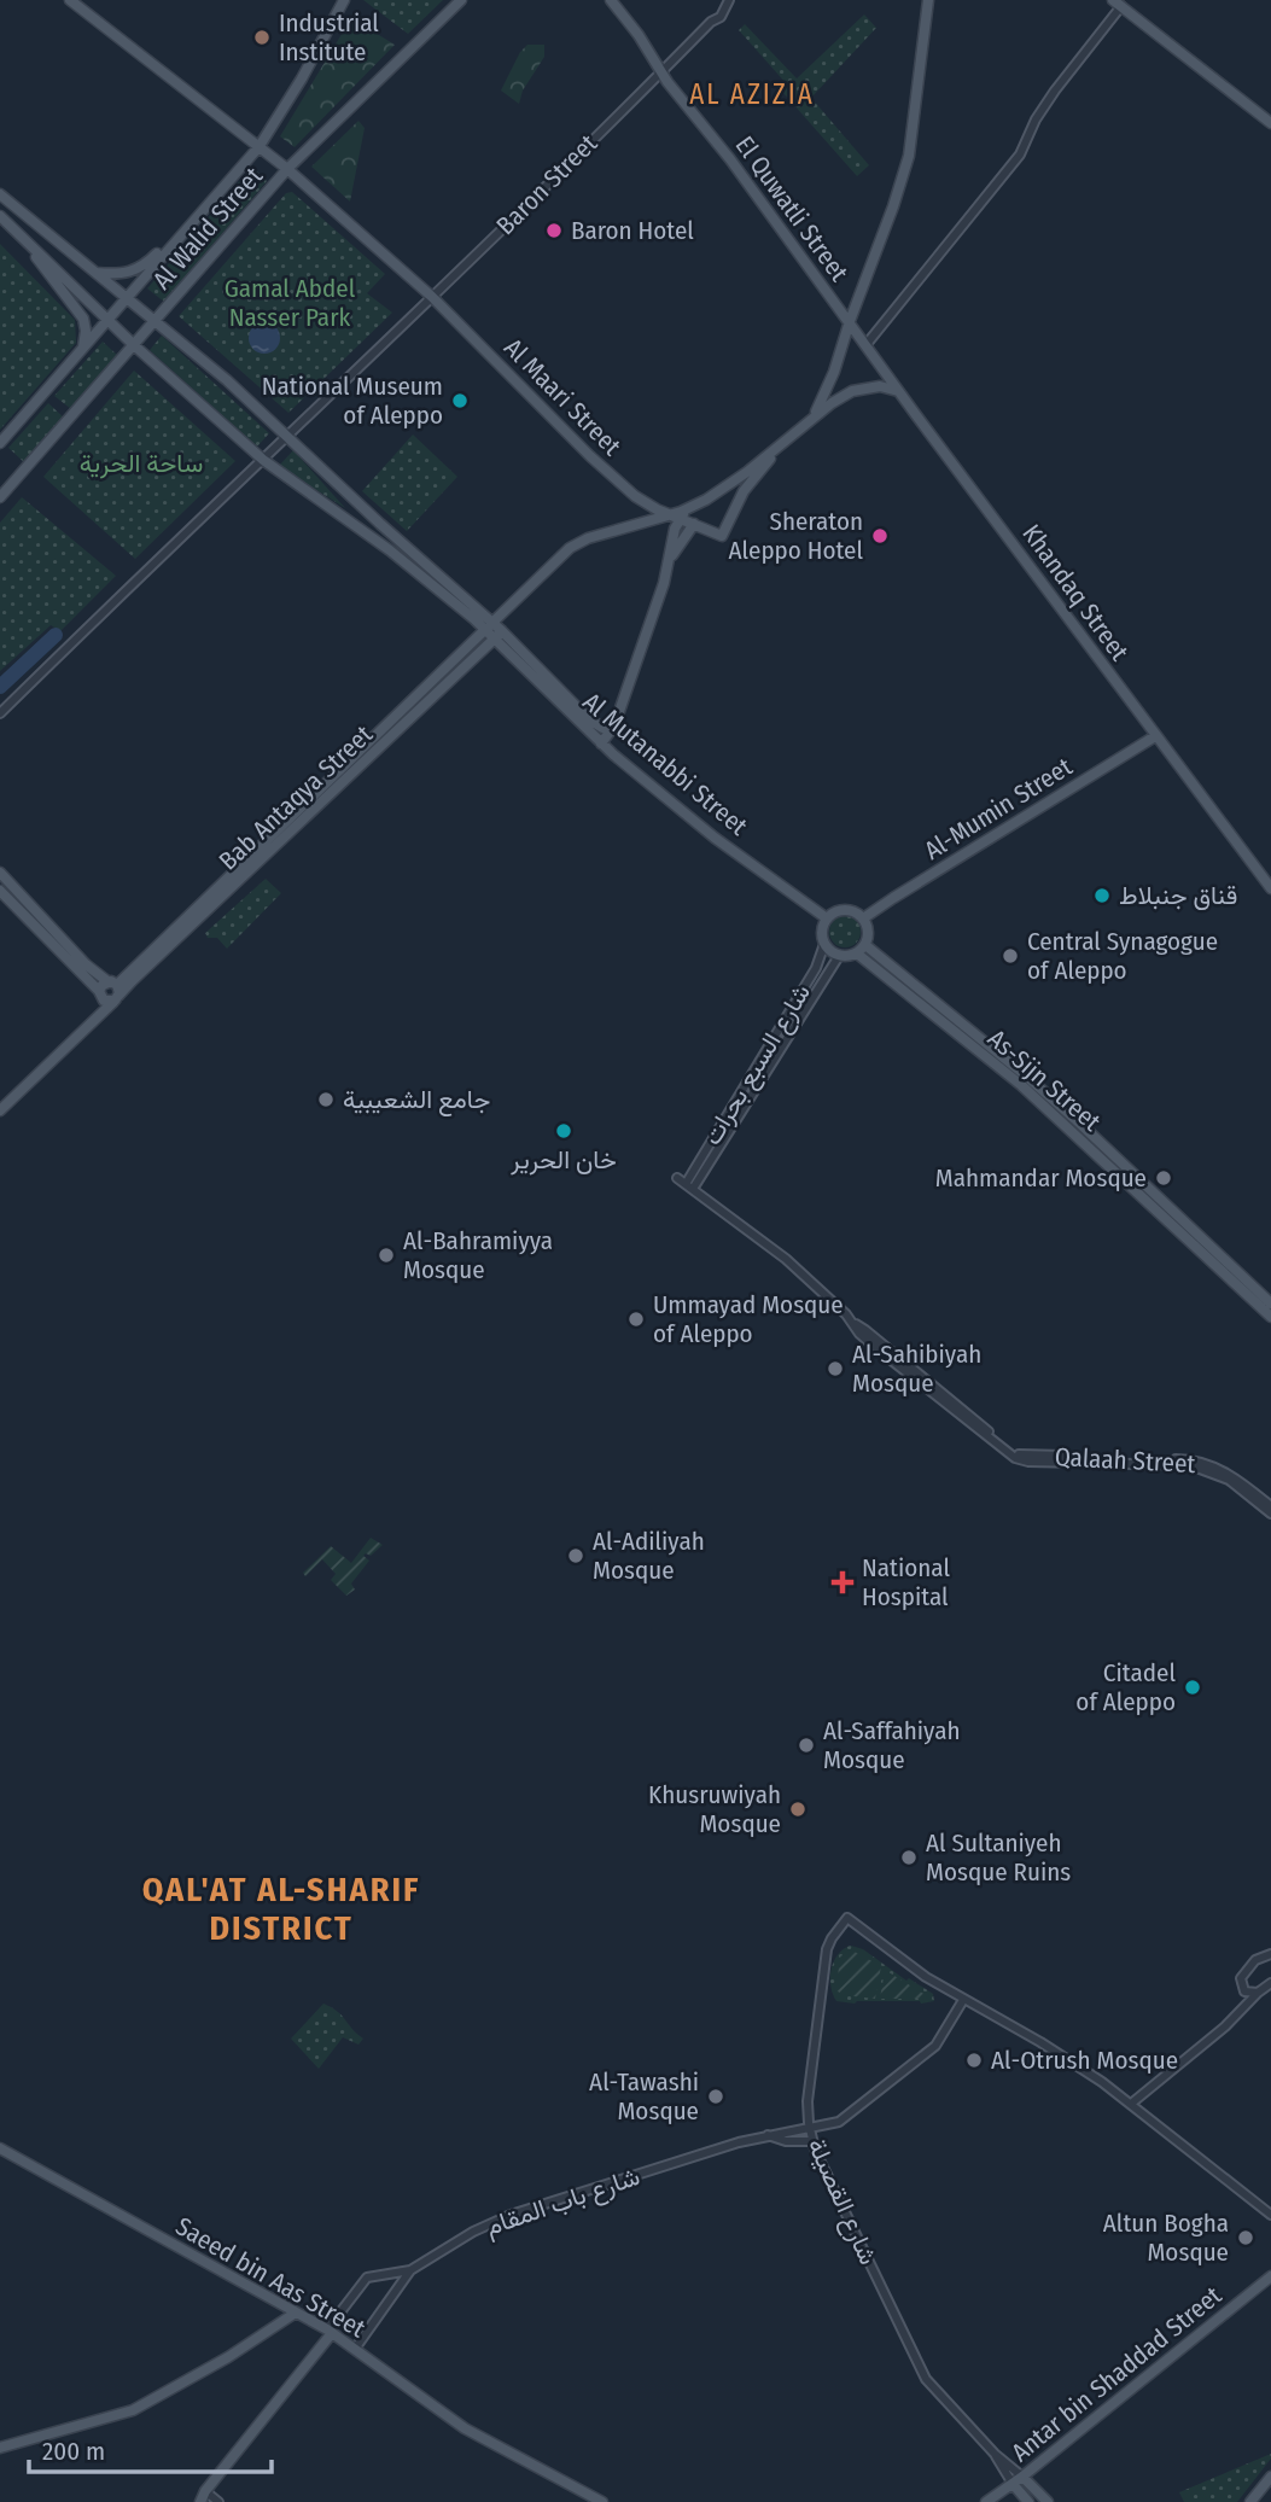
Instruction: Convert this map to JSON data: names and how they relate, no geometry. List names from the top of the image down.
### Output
{
  "streets": {
    "main road": [
      "El Quwatli Street",
      "Al Walid Street",
      "Al Maari Street",
      "Khandaq Street",
      "Al Mutanabbi Street",
      "Bab Antaqya Street",
      "Al-Mumin Street",
      "As-Sijn Street",
      "Saeed bin Aas Street",
      "Antar bin Shaddad Street"
    ],
    "street": [
      "Baron Street",
      "شارع السبع بحرات",
      "Qalaah Street",
      "شارع باب المقام",
      "شارع القصيلة"
    ]
  },
  "crossings": [
    ["Baron Street", "El Quwatli Street"],
    ["Baron Street", "Al Maari Street"],
    ["Baron Street", "Al Mutanabbi Street"],
    ["El Quwatli Street", "Khandaq Street"],
    ["Al Walid Street", "Al Maari Street"],
    ["Al Walid Street", "Al Mutanabbi Street"],
    ["Khandaq Street", "Al-Mumin Street"],
    ["Al Mutanabbi Street", "Bab Antaqya Street"],
    ["Al Mutanabbi Street", "Al-Mumin Street"],
    ["Al Mutanabbi Street", "شارع السبع بحرات"],
    ["Al Mutanabbi Street", "As-Sijn Street"],
    ["Al-Mumin Street", "شارع السبع بحرات"],
    ["Al-Mumin Street", "As-Sijn Street"],
    ["شارع السبع بحرات", "As-Sijn Street"],
    ["شارع باب المقام", "شارع القصيلة"],
    ["شارع باب المقام", "Saeed bin Aas Street"],
    ["شارع القصيلة", "Antar bin Shaddad Street"]
  ],
  "districts": ["AL AZIZIA", "QAL'AT AL-SHARIF DISTRICT"],
  "parks": ["Gamal Abdel Nasser Park", "ساحة الحرية"],
  "places": {
    "other": [
      "Industrial Institute",
      "Baron Hotel",
      "National Museum of Aleppo",
      "Sheraton Aleppo Hotel",
      "قناق جنبلاط",
      "Central Synagogue of Aleppo",
      "جامع الشعيبية",
      "خان الحرير",
      "Mahmandar Mosque",
      "Al-Bahramiyya Mosque",
      "Ummayad Mosque of Aleppo",
      "Al-Sahibiyah Mosque",
      "Al-Adiliyah Mosque",
      "Citadel of Aleppo",
      "Al-Saffahiyah Mosque",
      "Khusruwiyah Mosque",
      "Al Sultaniyeh Mosque Ruins",
      "Al-Otrush Mosque",
      "Al-Tawashi Mosque",
      "Altun Bogha Mosque"
    ],
    "health": ["National Hospital"]
  },
  "scale_bar": "200 m"
}
